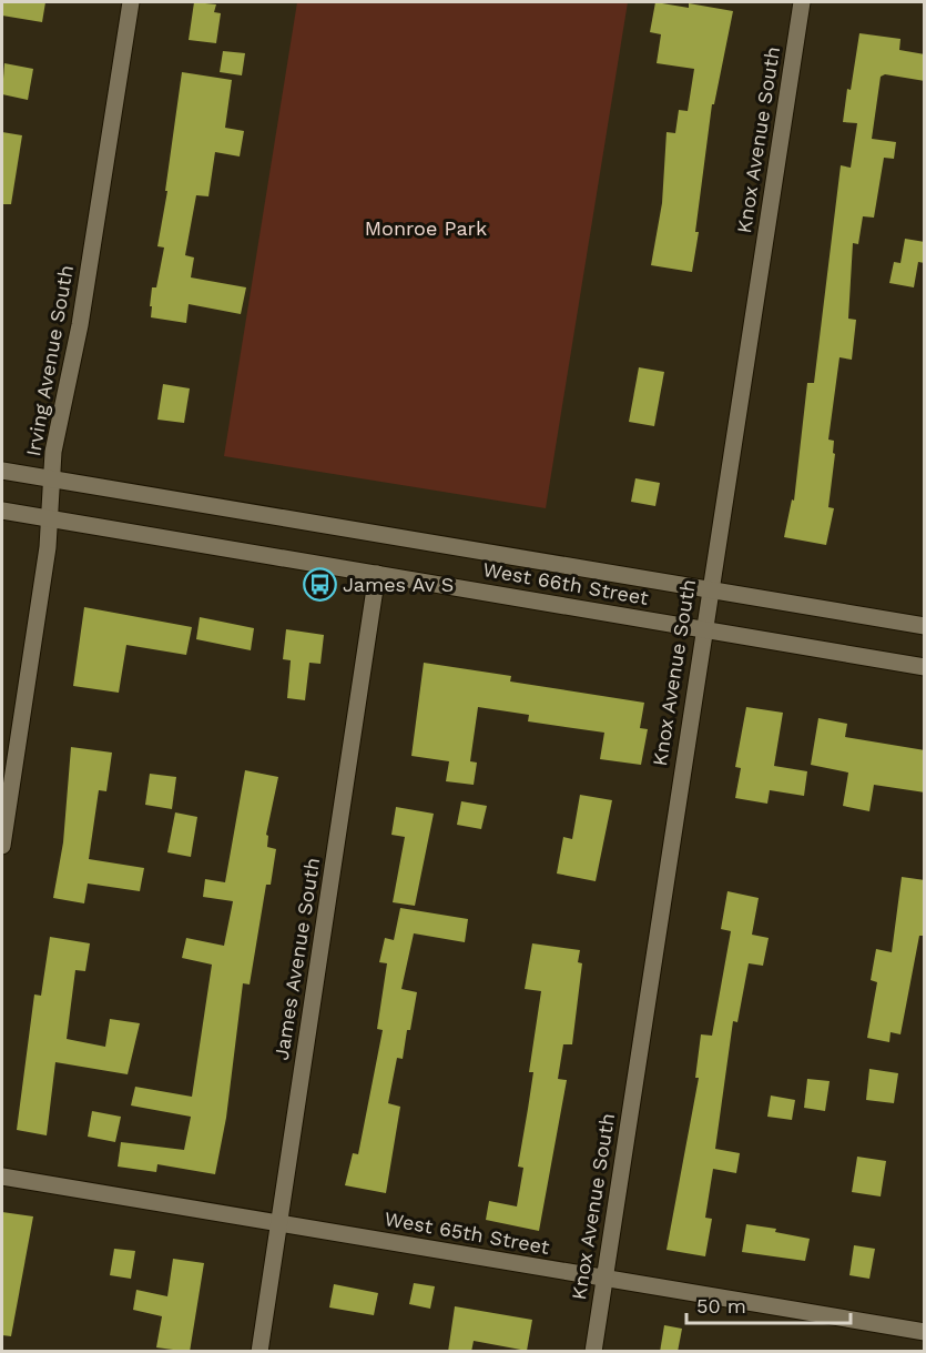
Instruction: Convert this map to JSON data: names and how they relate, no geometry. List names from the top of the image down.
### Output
{
  "streets": {
    "street": [
      "Knox Avenue South",
      "Irving Avenue South",
      "West 66th Street",
      "James Avenue South",
      "West 65th Street"
    ]
  },
  "crossings": [
    ["Knox Avenue South", "West 66th Street"],
    ["Knox Avenue South", "West 65th Street"],
    ["Irving Avenue South", "West 66th Street"],
    ["West 66th Street", "James Avenue South"],
    ["James Avenue South", "West 65th Street"]
  ],
  "parks": ["Monroe Park"],
  "places": {
    "bus stop": ["James Av S"]
  },
  "scale_bar": "50 m"
}
